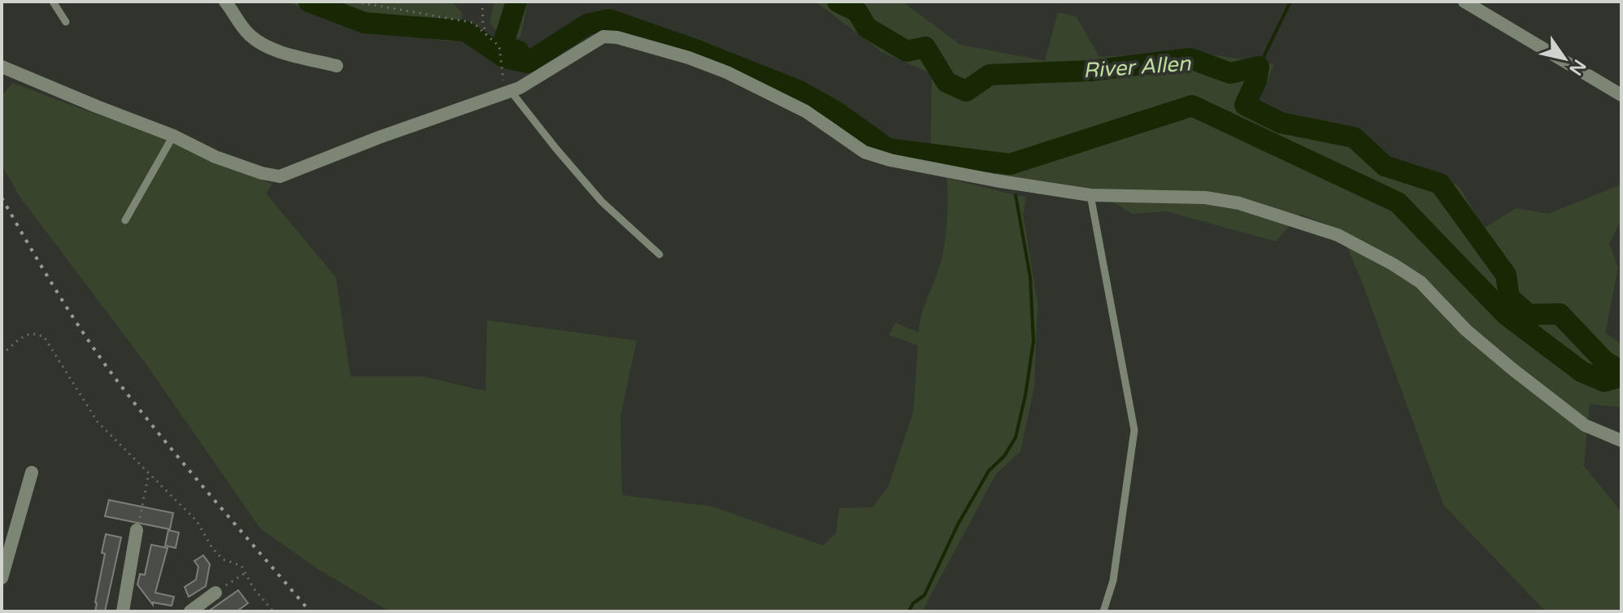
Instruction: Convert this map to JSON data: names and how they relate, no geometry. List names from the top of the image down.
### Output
{
  "water": ["River Allen"],
  "north": "bottom right"
}
